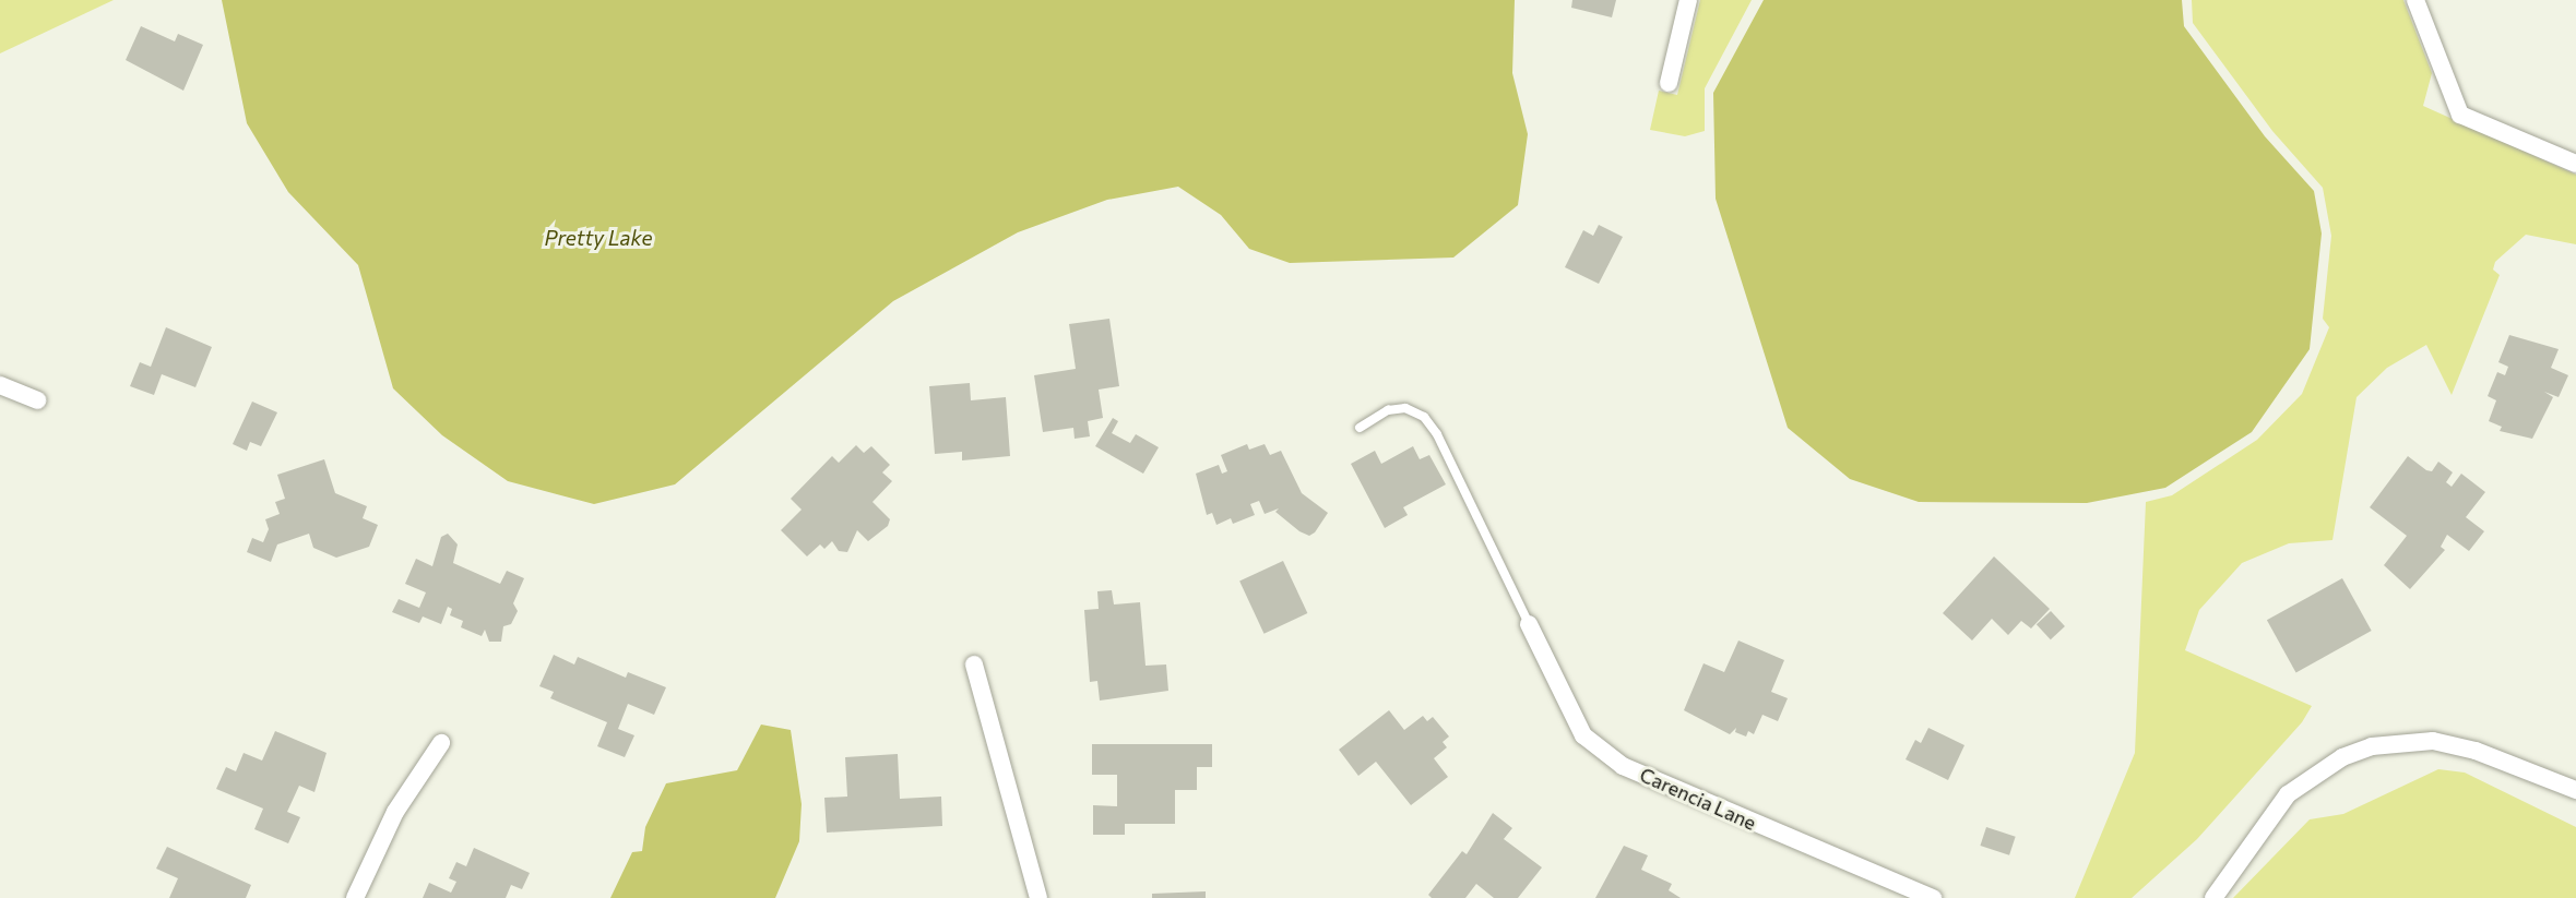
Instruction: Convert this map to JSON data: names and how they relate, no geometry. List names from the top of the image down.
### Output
{
  "streets": {
    "street": ["Carencia Lane"]
  },
  "water": ["Pretty Lake"]
}
